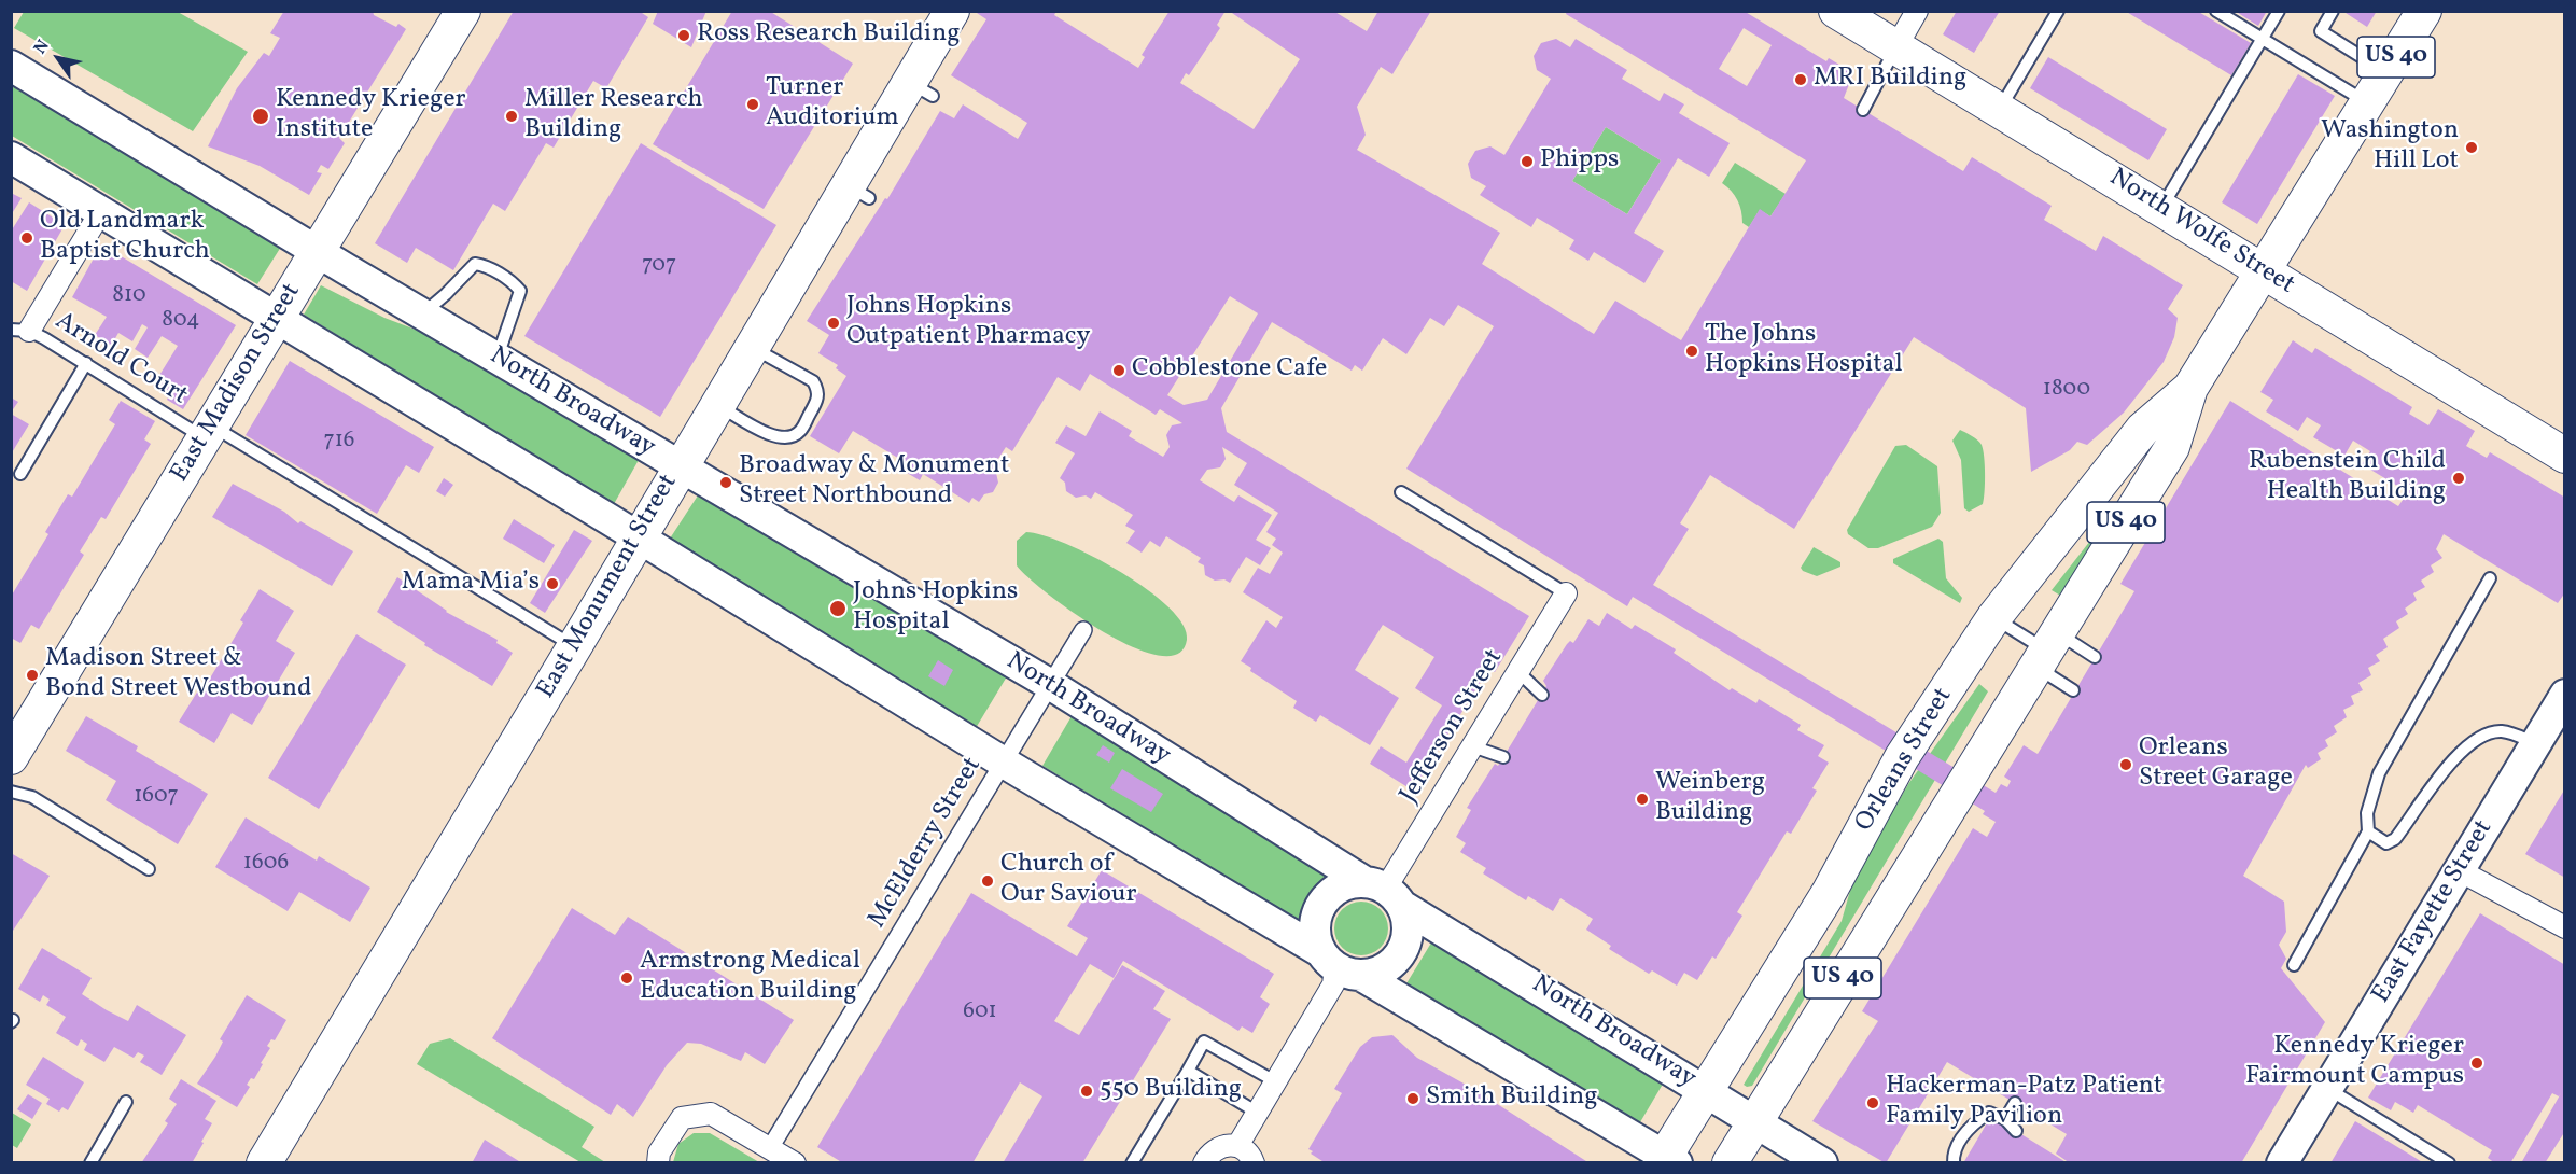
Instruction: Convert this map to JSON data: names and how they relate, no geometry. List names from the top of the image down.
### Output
{
  "streets": {
    "main road": [
      "US 40",
      "North Wolfe Street",
      "East Madison Street",
      "North Broadway",
      "East Monument Street",
      "Orleans Street",
      "East Fayette Street"
    ],
    "street": ["Jefferson Street", "McElderry Street"],
    "lane": ["Arnold Court"]
  },
  "crossings": [
    ["North Wolfe Street", "Orleans Street"],
    ["Arnold Court", "East Madison Street"],
    ["Arnold Court", "East Monument Street"],
    ["East Madison Street", "North Broadway"],
    ["North Broadway", "East Monument Street"],
    ["North Broadway", "Jefferson Street"],
    ["North Broadway", "Orleans Street"],
    ["North Broadway", "McElderry Street"]
  ],
  "places": [
    "Ross Research Building",
    "MRI Building",
    "Turner Auditorium",
    "Kennedy Krieger Institute",
    "Miller Research Building",
    "Washington Hill Lot",
    "Phipps",
    "Old Landmark Baptist Church",
    "Johns Hopkins Outpatient Pharmacy",
    "The Johns Hopkins Hospital",
    "Cobblestone Cafe",
    "Rubenstein Child Health Building",
    "Broadway & Monument Street Northbound",
    "Mama Mia’s",
    "Johns Hopkins Hospital",
    "Madison Street & Bond Street Westbound",
    "Orleans Street Garage",
    "Weinberg Building",
    "Church of Our Saviour",
    "Armstrong Medical Education Building",
    "Kennedy Krieger Fairmount Campus",
    "550 Building",
    "Smith Building",
    "Hackerman-Patz Patient Family Pavilion"
  ],
  "house_numbers": [
    "707",
    "810",
    "804",
    "1800",
    "716",
    "1607",
    "1606",
    "601"
  ],
  "north": "top left"
}
